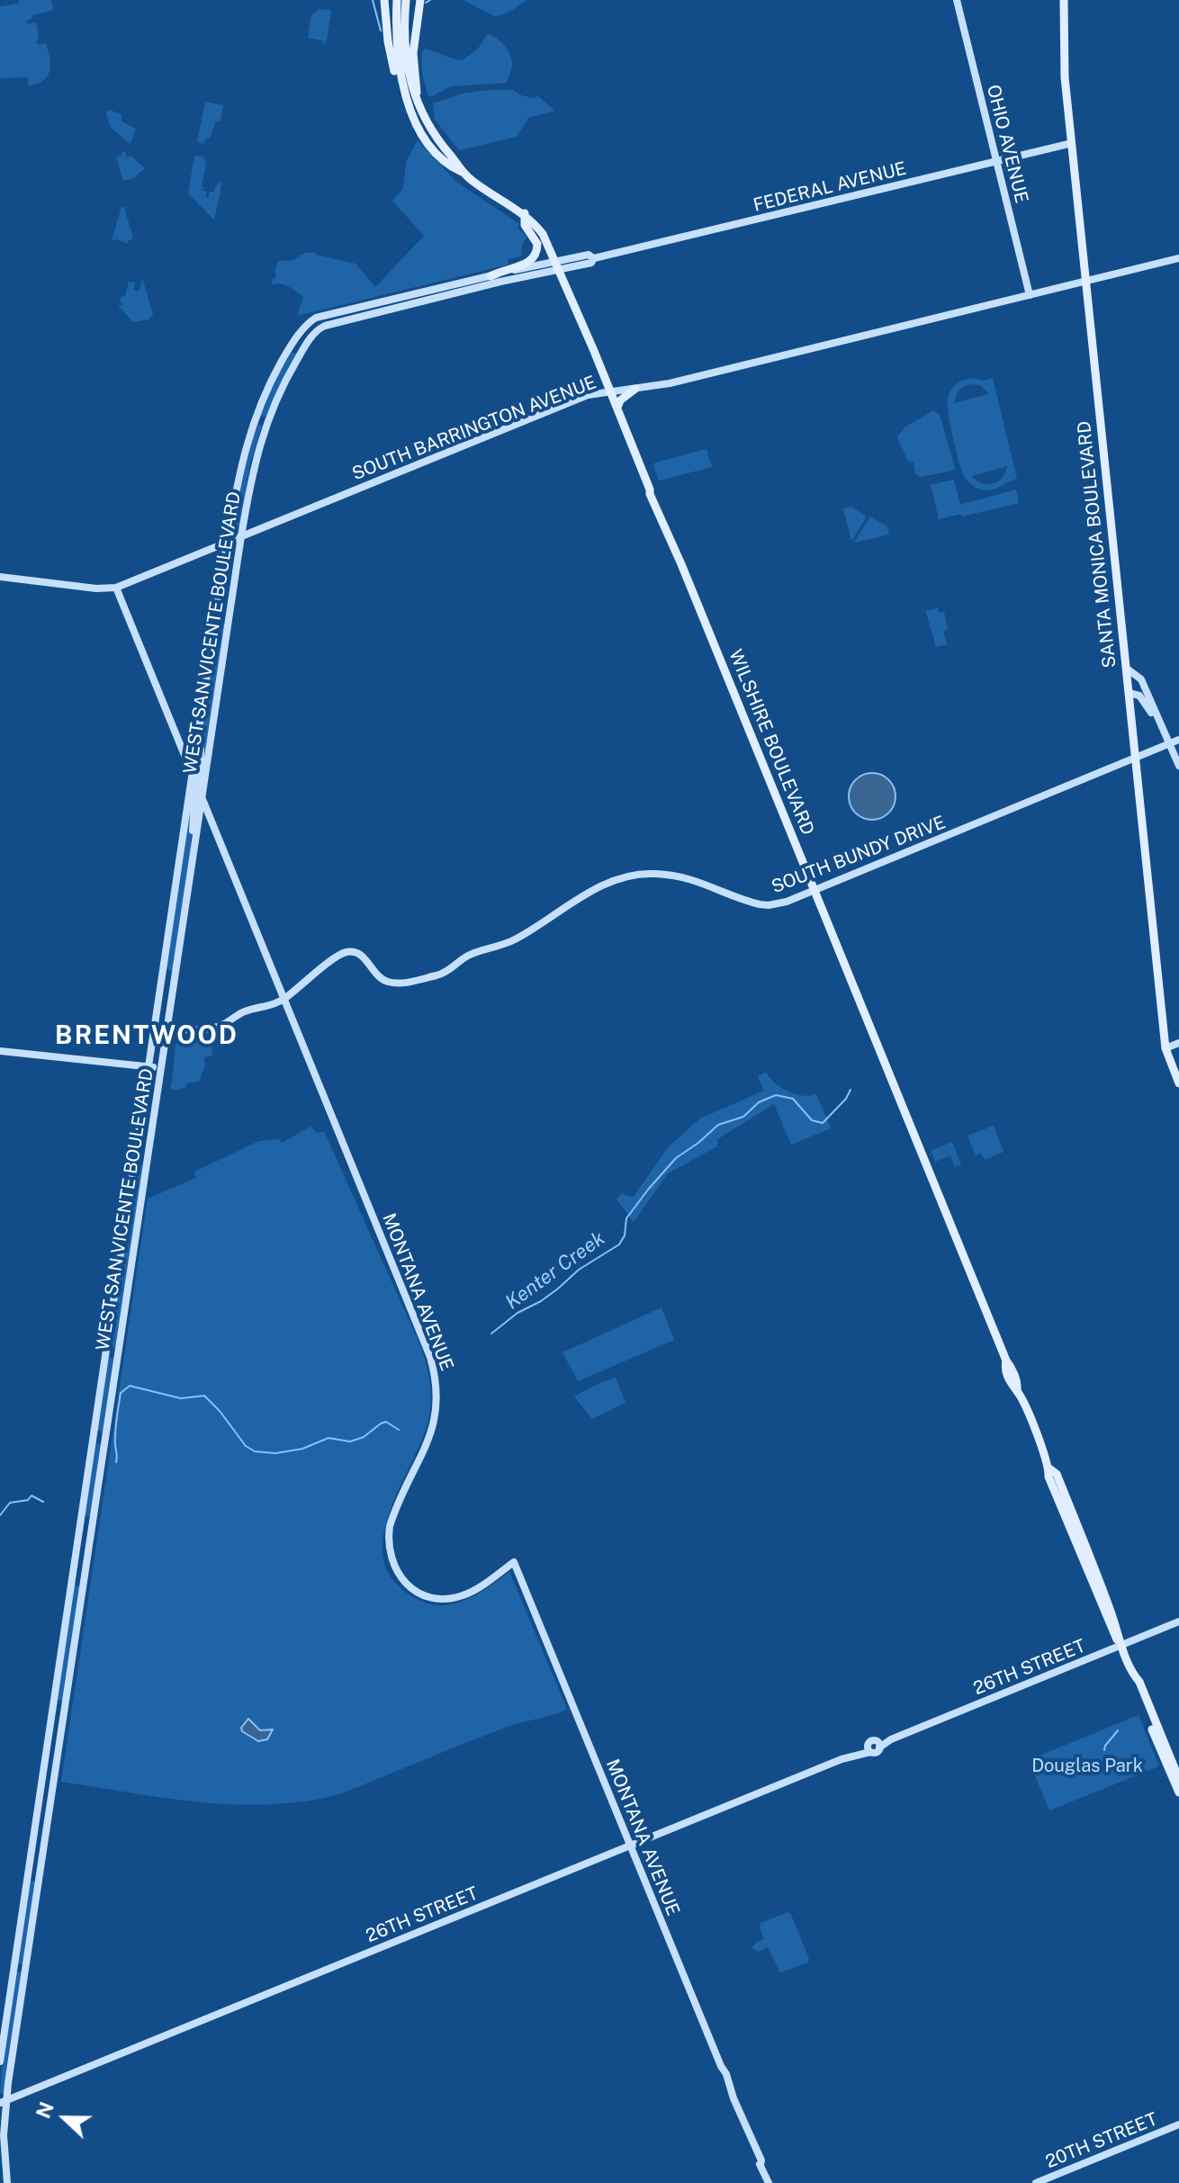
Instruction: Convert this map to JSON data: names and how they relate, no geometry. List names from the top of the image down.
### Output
{
  "streets": {
    "main road": ["SANTA MONICA BOULEVARD", "WILSHIRE BOULEVARD"],
    "street": [
      "OHIO AVENUE",
      "FEDERAL AVENUE",
      "SOUTH BARRINGTON AVENUE",
      "WEST SAN VICENTE BOULEVARD",
      "SOUTH BUNDY DRIVE",
      "MONTANA AVENUE",
      "26TH STREET",
      "20TH STREET"
    ]
  },
  "crossings": [
    ["OHIO AVENUE", "FEDERAL AVENUE"],
    ["OHIO AVENUE", "SOUTH BARRINGTON AVENUE"],
    ["FEDERAL AVENUE", "SANTA MONICA BOULEVARD"],
    ["FEDERAL AVENUE", "WEST SAN VICENTE BOULEVARD"],
    ["FEDERAL AVENUE", "WILSHIRE BOULEVARD"],
    ["SOUTH BARRINGTON AVENUE", "SANTA MONICA BOULEVARD"],
    ["SOUTH BARRINGTON AVENUE", "WEST SAN VICENTE BOULEVARD"],
    ["SOUTH BARRINGTON AVENUE", "WILSHIRE BOULEVARD"],
    ["SOUTH BARRINGTON AVENUE", "MONTANA AVENUE"],
    ["SANTA MONICA BOULEVARD", "SOUTH BUNDY DRIVE"],
    ["WEST SAN VICENTE BOULEVARD", "WILSHIRE BOULEVARD"],
    ["WEST SAN VICENTE BOULEVARD", "SOUTH BUNDY DRIVE"],
    ["WEST SAN VICENTE BOULEVARD", "MONTANA AVENUE"],
    ["WEST SAN VICENTE BOULEVARD", "26TH STREET"],
    ["WILSHIRE BOULEVARD", "SOUTH BUNDY DRIVE"],
    ["WILSHIRE BOULEVARD", "26TH STREET"],
    ["SOUTH BUNDY DRIVE", "MONTANA AVENUE"],
    ["MONTANA AVENUE", "26TH STREET"]
  ],
  "districts": ["BRENTWOOD"],
  "water": ["Kenter Creek"],
  "parks": ["Douglas Park"],
  "north": "left"
}
